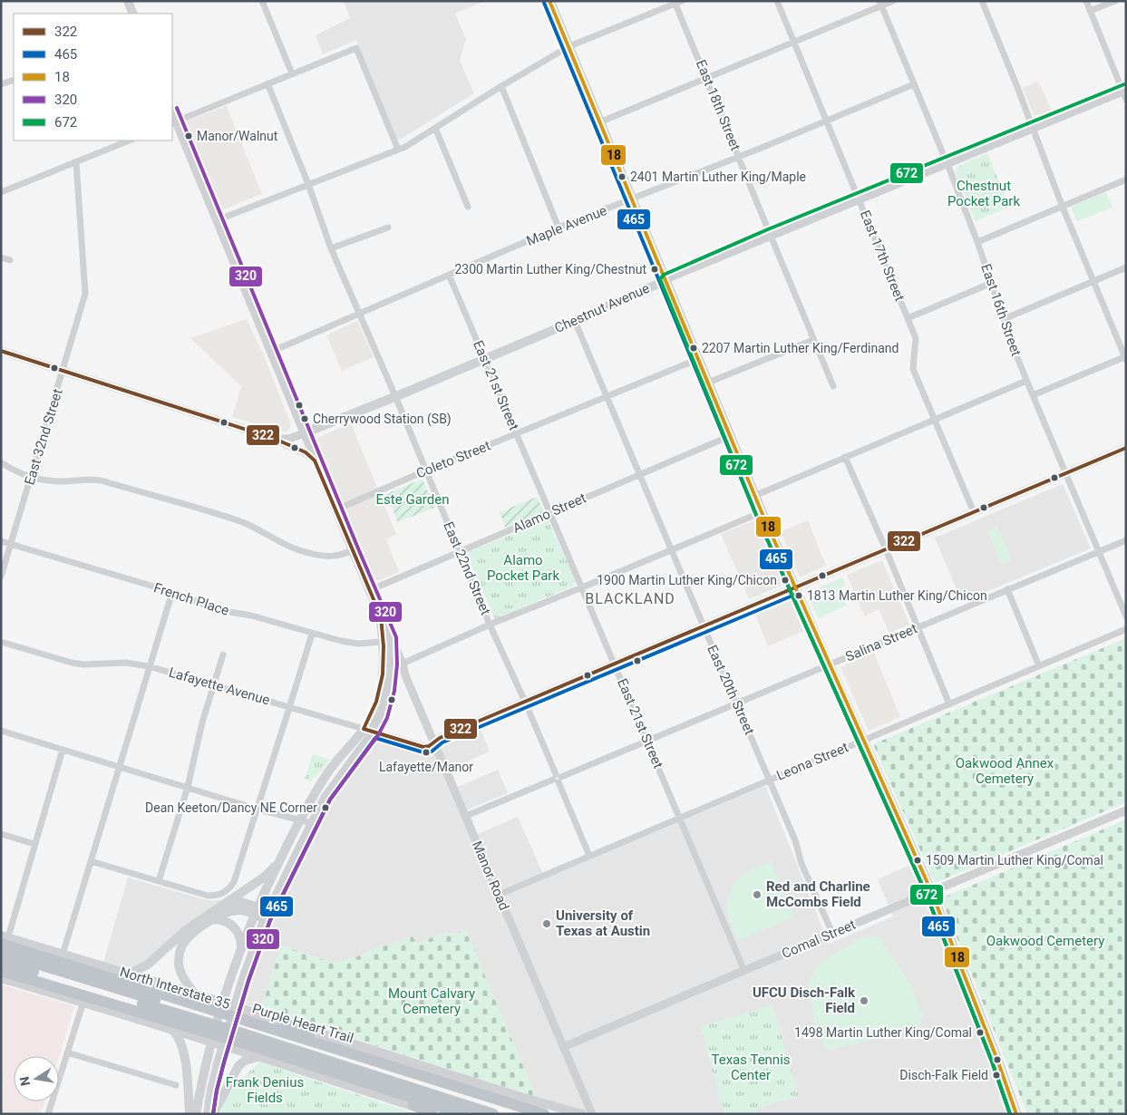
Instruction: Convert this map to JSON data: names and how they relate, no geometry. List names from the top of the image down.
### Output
{
  "streets": {
    "highway": ["Purple Heart Trail"],
    "main road": ["Chestnut Avenue", "North Interstate 35"],
    "street": [
      "East 18th Street",
      "Maple Avenue",
      "East 17th Street",
      "East 16th Street",
      "East 21st Street",
      "East 32nd Street",
      "Coleto Street",
      "Alamo Street",
      "East 22nd Street",
      "French Place",
      "Salina Street",
      "Lafayette Avenue",
      "East 20th Street",
      "Leona Street",
      "Manor Road",
      "Comal Street"
    ]
  },
  "crossings": [
    ["East 18th Street", "Maple Avenue"],
    ["East 18th Street", "Chestnut Avenue"],
    ["Maple Avenue", "East 17th Street"],
    ["Maple Avenue", "East 16th Street"],
    ["Maple Avenue", "East 21st Street"],
    ["Maple Avenue", "East 22nd Street"],
    ["East 17th Street", "Chestnut Avenue"],
    ["Chestnut Avenue", "East 16th Street"],
    ["Chestnut Avenue", "East 21st Street"],
    ["Chestnut Avenue", "East 22nd Street"],
    ["Chestnut Avenue", "East 20th Street"],
    ["East 16th Street", "Salina Street"],
    ["East 21st Street", "Coleto Street"],
    ["East 21st Street", "Alamo Street"],
    ["East 21st Street", "Salina Street"],
    ["East 21st Street", "Leona Street"],
    ["East 21st Street", "Comal Street"],
    ["East 32nd Street", "French Place"],
    ["Coleto Street", "East 22nd Street"],
    ["Coleto Street", "East 20th Street"],
    ["Alamo Street", "East 22nd Street"],
    ["Alamo Street", "East 20th Street"],
    ["East 22nd Street", "Salina Street"],
    ["East 22nd Street", "Leona Street"],
    ["French Place", "Manor Road"],
    ["Salina Street", "East 20th Street"],
    ["Salina Street", "Manor Road"],
    ["Lafayette Avenue", "Manor Road"],
    ["East 20th Street", "Leona Street"],
    ["East 20th Street", "Comal Street"],
    ["Leona Street", "Manor Road"],
    ["Manor Road", "Comal Street"],
    ["North Interstate 35", "Purple Heart Trail"]
  ],
  "districts": ["BLACKLAND"],
  "parks": [
    "Chestnut Pocket Park",
    "Este Garden",
    "Alamo Pocket Park",
    "Oakwood Annex Cemetery",
    "Oakwood Cemetery",
    "Mount Calvary Cemetery",
    "Texas Tennis Center",
    "Frank Denius Fields"
  ],
  "places": [
    "Manor/Walnut",
    "2401 Martin Luther King/Maple",
    "2300 Martin Luther King/Chestnut",
    "2207 Martin Luther King/Ferdinand",
    "Cherrywood Station (SB)",
    "1900 Martin Luther King/Chicon",
    "1813 Martin Luther King/Chicon",
    "Lafayette/Manor",
    "Dean Keeton/Dancy NE Corner",
    "1509 Martin Luther King/Comal",
    "Red and Charline McCombs Field",
    "University of Texas at Austin",
    "UFCU Disch-Falk Field",
    "1498 Martin Luther King/Comal",
    "Disch-Falk Field"
  ],
  "lines": [
    "transit line 18",
    "transit line 465",
    "transit line 672",
    "transit line 320",
    "transit line 322"
  ],
  "legend": [
    "322",
    "465",
    "18",
    "320",
    "672"
  ],
  "north": "left"
}
